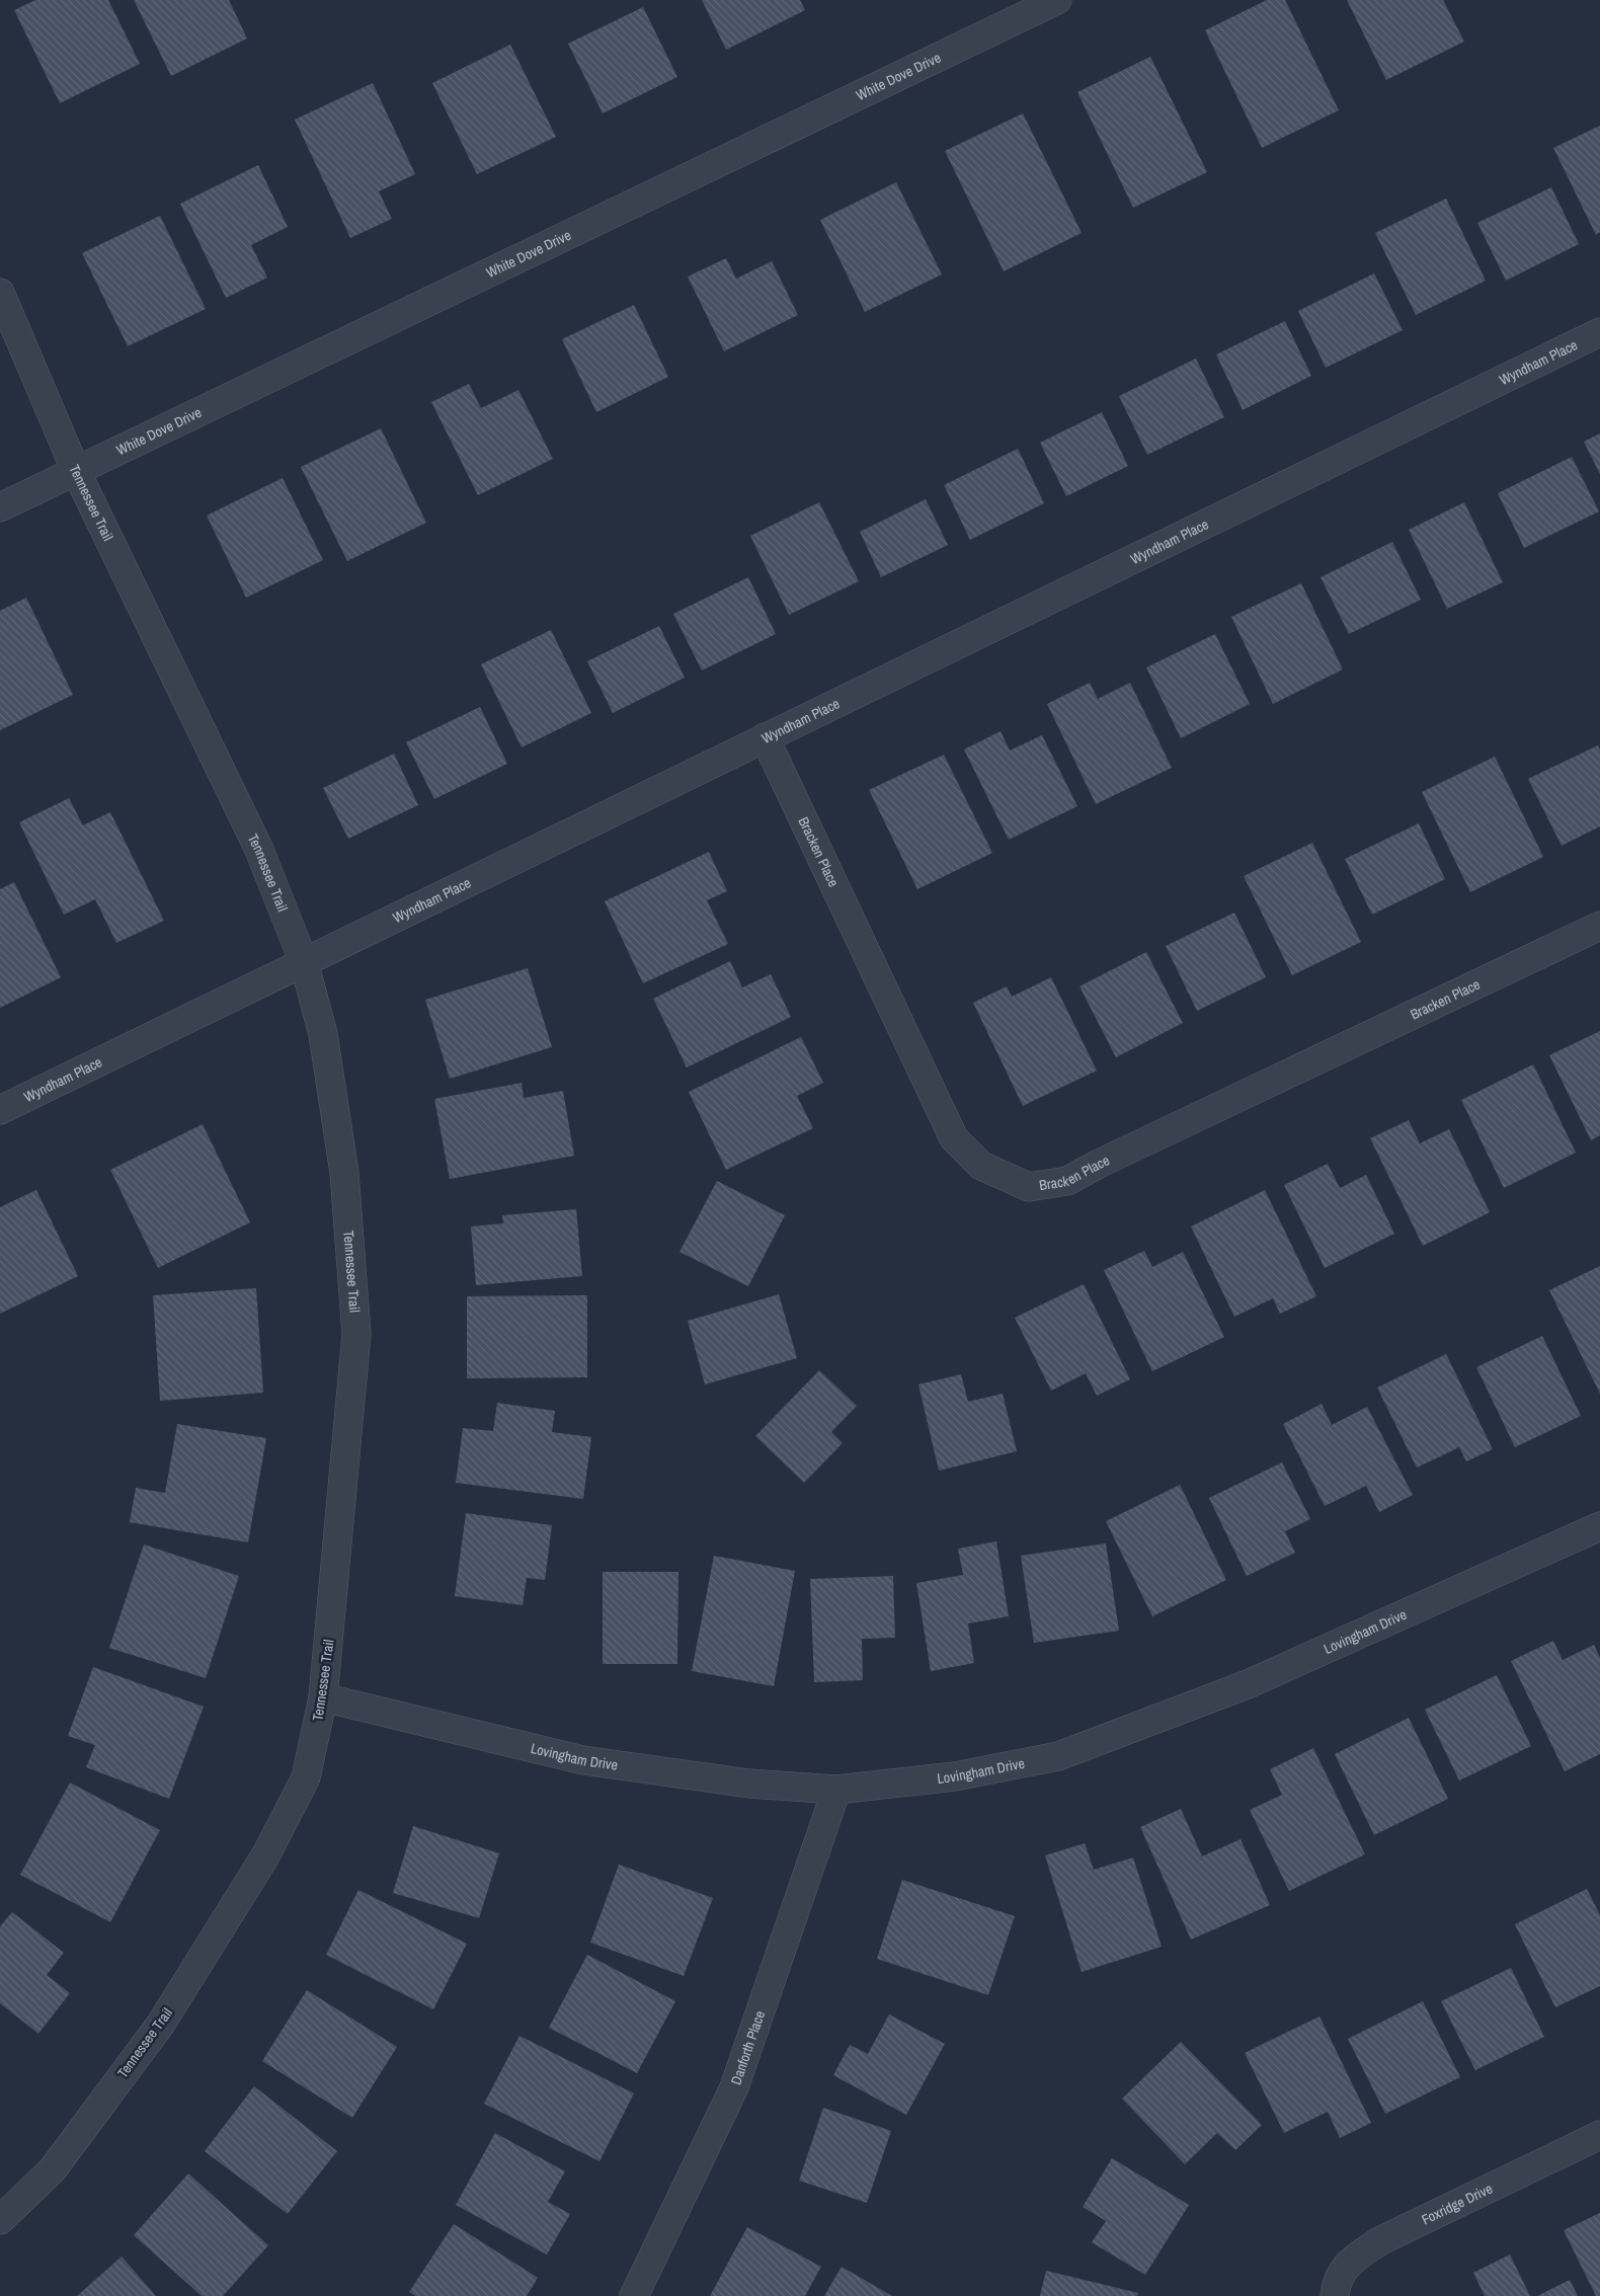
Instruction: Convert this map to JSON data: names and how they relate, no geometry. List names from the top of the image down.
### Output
{
  "streets": {
    "street": [
      "White Dove Drive",
      "Wyndham Place",
      "Tennessee Trail",
      "Bracken Place",
      "Lovingham Drive",
      "Danforth Place",
      "Foxridge Drive"
    ]
  },
  "crossings": [
    ["White Dove Drive", "Tennessee Trail"],
    ["Wyndham Place", "Tennessee Trail"],
    ["Wyndham Place", "Bracken Place"],
    ["Tennessee Trail", "Lovingham Drive"],
    ["Lovingham Drive", "Danforth Place"]
  ]
}
